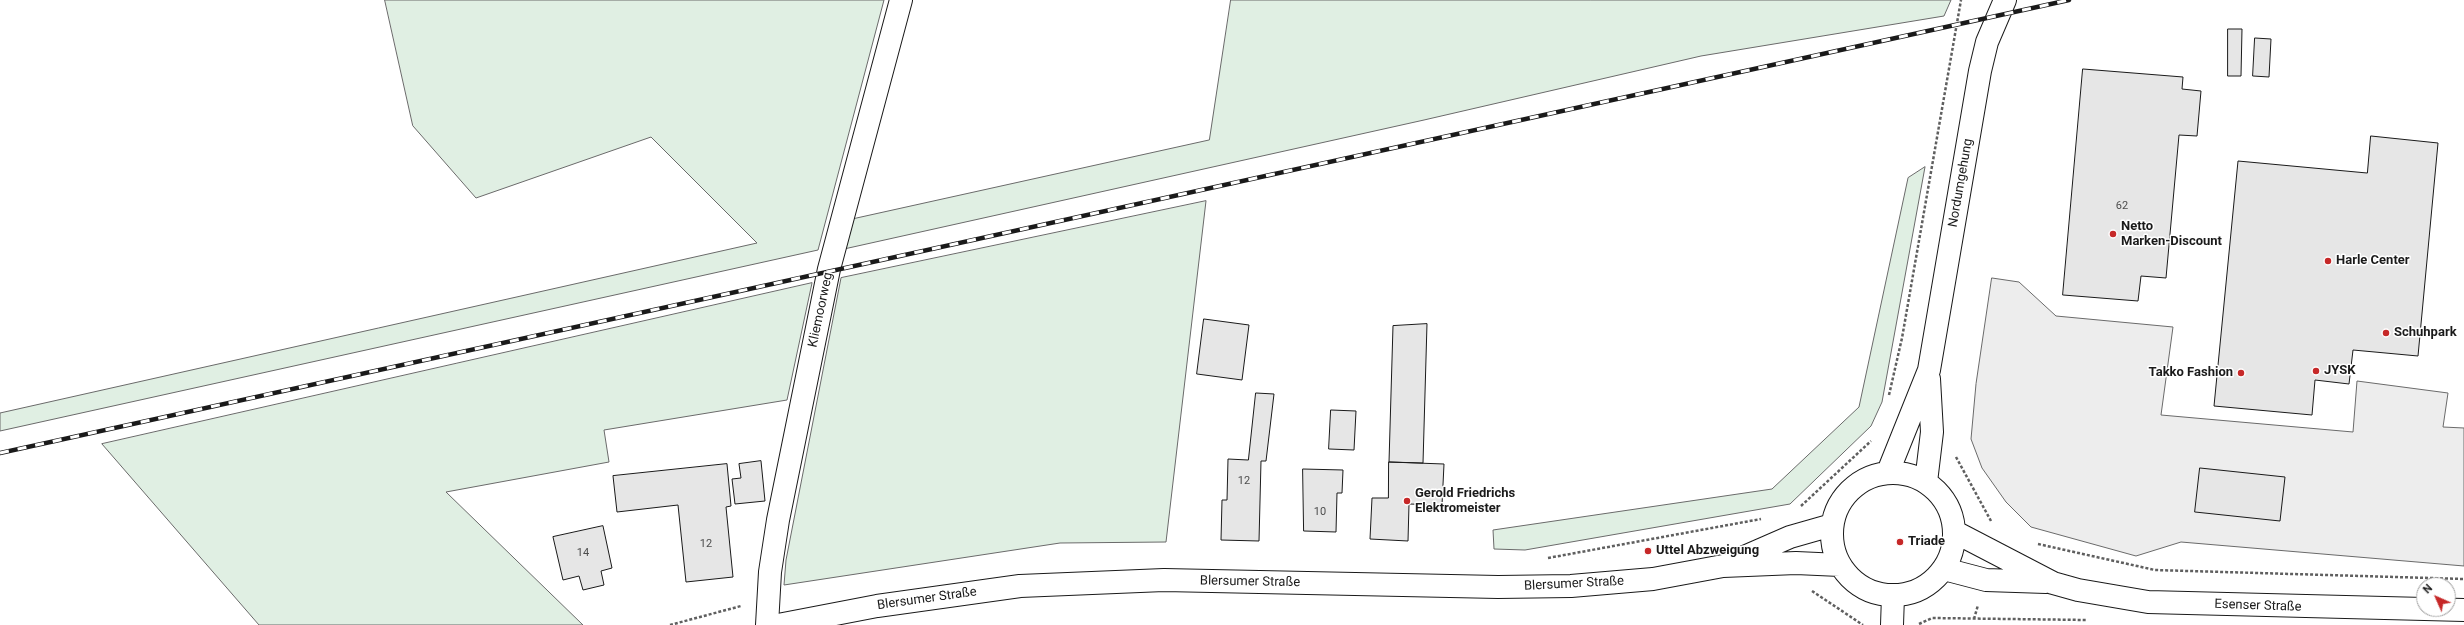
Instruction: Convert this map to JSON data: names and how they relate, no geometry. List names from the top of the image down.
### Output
{
  "streets": {
    "main road": [
      "Nordumgehung",
      "Kliemoorweg",
      "Blersumer Straße",
      "Esenser Straße"
    ]
  },
  "crossings": [
    ["Nordumgehung", "Blersumer Straße"],
    ["Nordumgehung", "Esenser Straße"],
    ["Blersumer Straße", "Esenser Straße"]
  ],
  "places": [
    "Netto Marken-Discount",
    "Harle Center",
    "Schuhpark",
    "JYSK",
    "Takko Fashion",
    "Gerold Friedrichs Elektromeister",
    "Triade",
    "Uttel Abzweigung"
  ],
  "house_numbers": [
    "62",
    "12",
    "10",
    "12",
    "14"
  ],
  "north": "top left"
}
